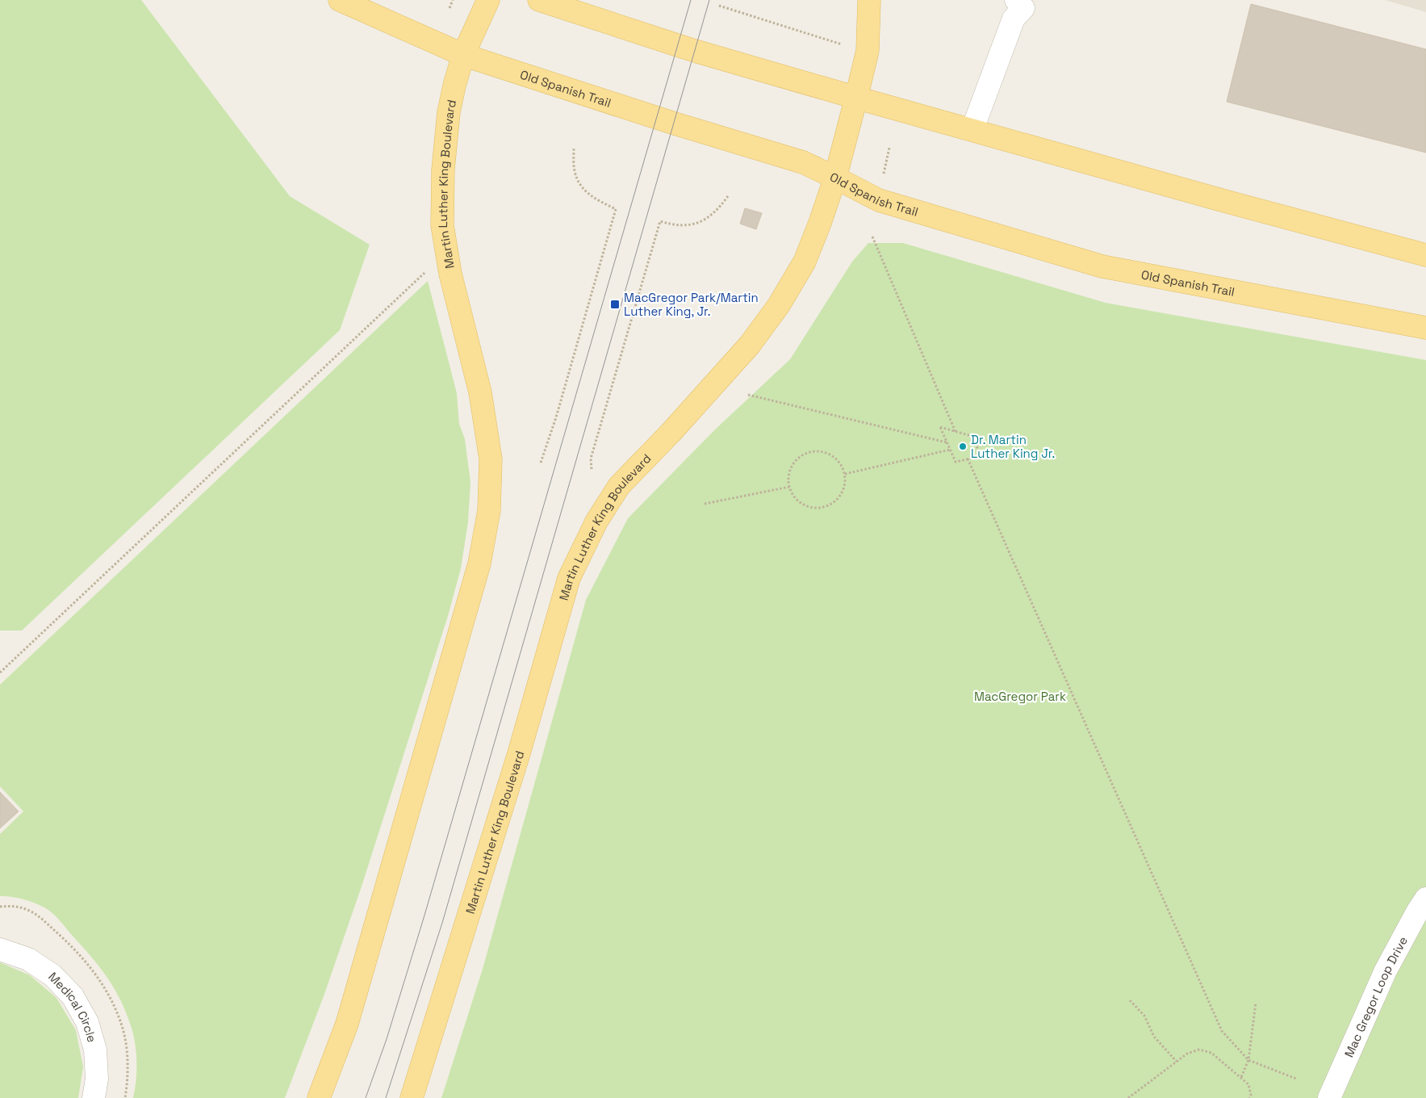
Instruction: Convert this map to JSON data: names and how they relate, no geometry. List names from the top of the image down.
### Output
{
  "streets": {
    "main road": ["Old Spanish Trail", "Martin Luther King Boulevard"],
    "street": ["Mac Gregor Loop Drive", "Medical Circle"]
  },
  "crossings": [
    ["Old Spanish Trail", "Martin Luther King Boulevard"]
  ],
  "parks": ["MacGregor Park"],
  "places": {
    "transit": ["MacGregor Park/Martin Luther King, Jr."],
    "other": ["Dr. Martin Luther King Jr."]
  }
}
